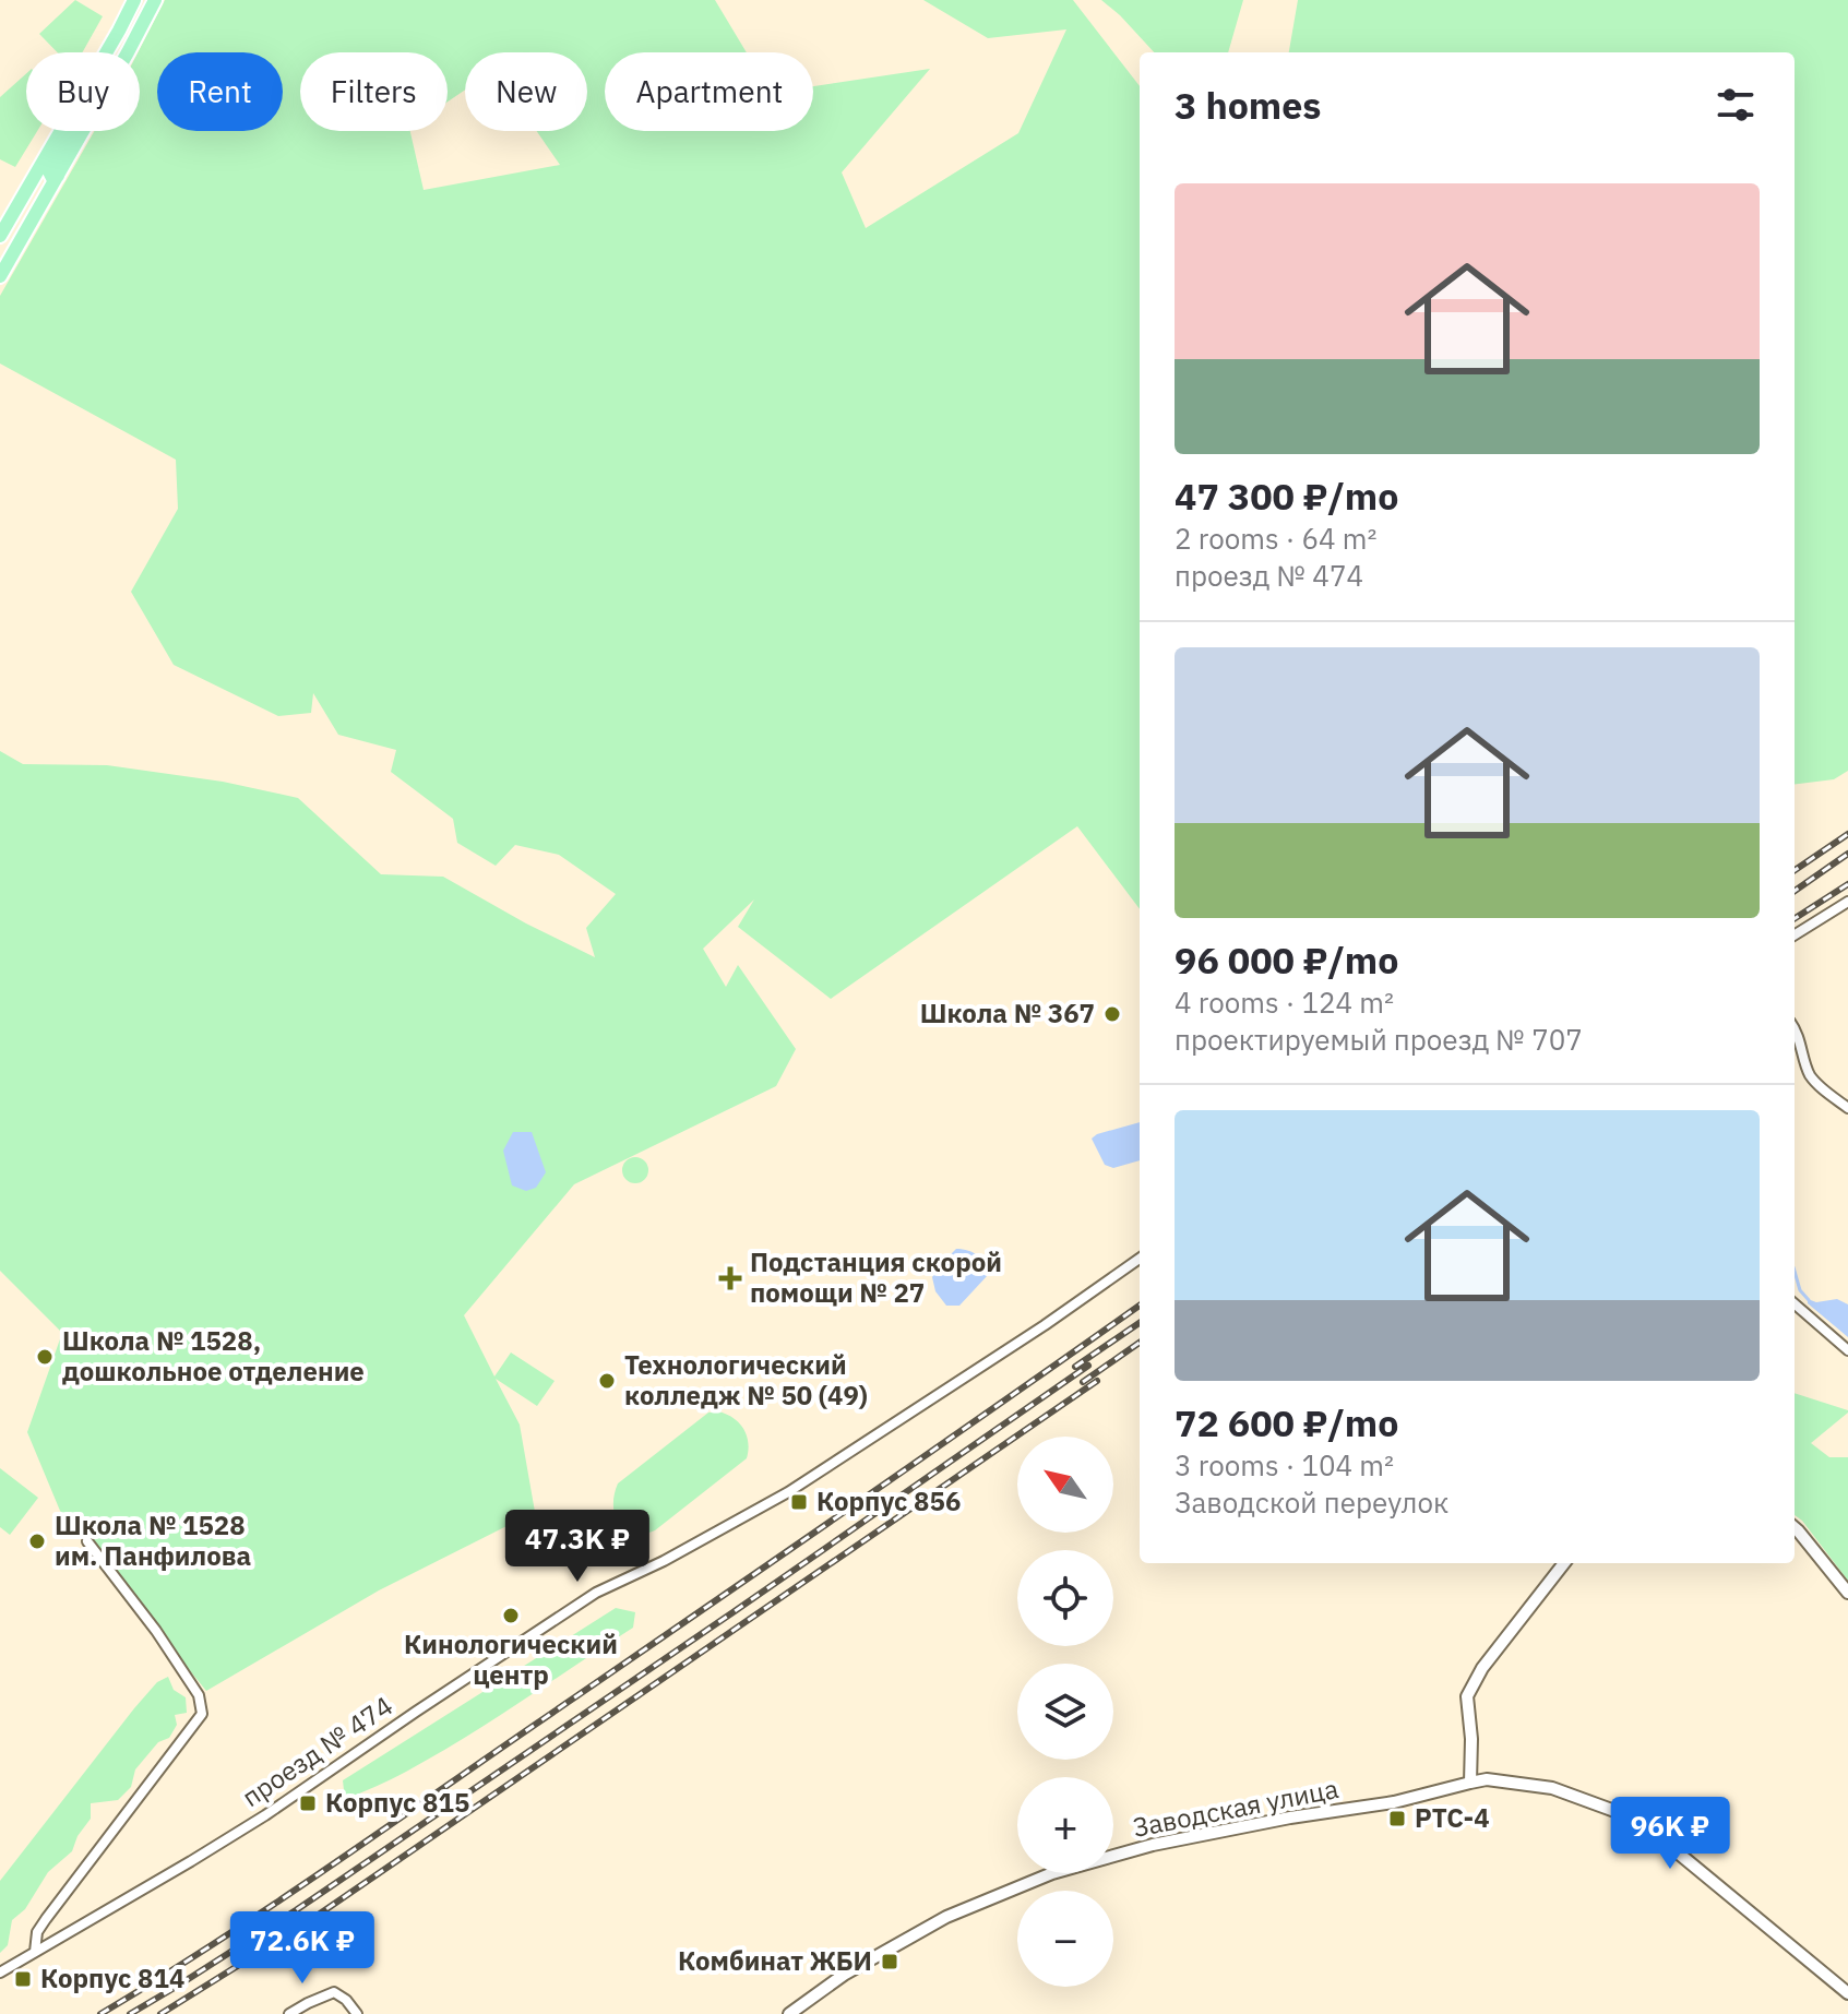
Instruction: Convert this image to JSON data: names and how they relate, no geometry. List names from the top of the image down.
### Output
{
  "streets": {
    "street": ["проезд № 474", "Заводская улица"]
  },
  "places": {
    "other": [
      "Школа № 367",
      "Школа № 1528, дошкольное отделение",
      "Технологический колледж № 50 (49)",
      "Школа № 1528 им. Панфилова",
      "Кинологический центр"
    ],
    "health": ["Подстанция скорой помощи № 27"],
    "transit": [
      "Корпус 856",
      "Корпус 815",
      "РТС-4",
      "Комбинат ЖБИ",
      "Корпус 814"
    ]
  },
  "north": "top left",
  "page": {
    "chip": [
      "Buy",
      "Rent",
      "Filters",
      "New",
      "Apartment"
    ],
    "heading": "3 homes",
    "list": [
      {
        "name": "47 300 ₽/mo",
        "note": "2 rooms · 64 m² · проезд № 474"
      },
      {
        "name": "96 000 ₽/mo",
        "note": "4 rooms · 124 m² · проектируемый проезд № 707"
      },
      {
        "name": "72 600 ₽/mo",
        "note": "3 rooms · 104 m² · Заводской переулок"
      }
    ],
    "map_buttons": ["+", "−"],
    "price": ["47.3K ₽", "96K ₽", "72.6K ₽"]
  }
}
